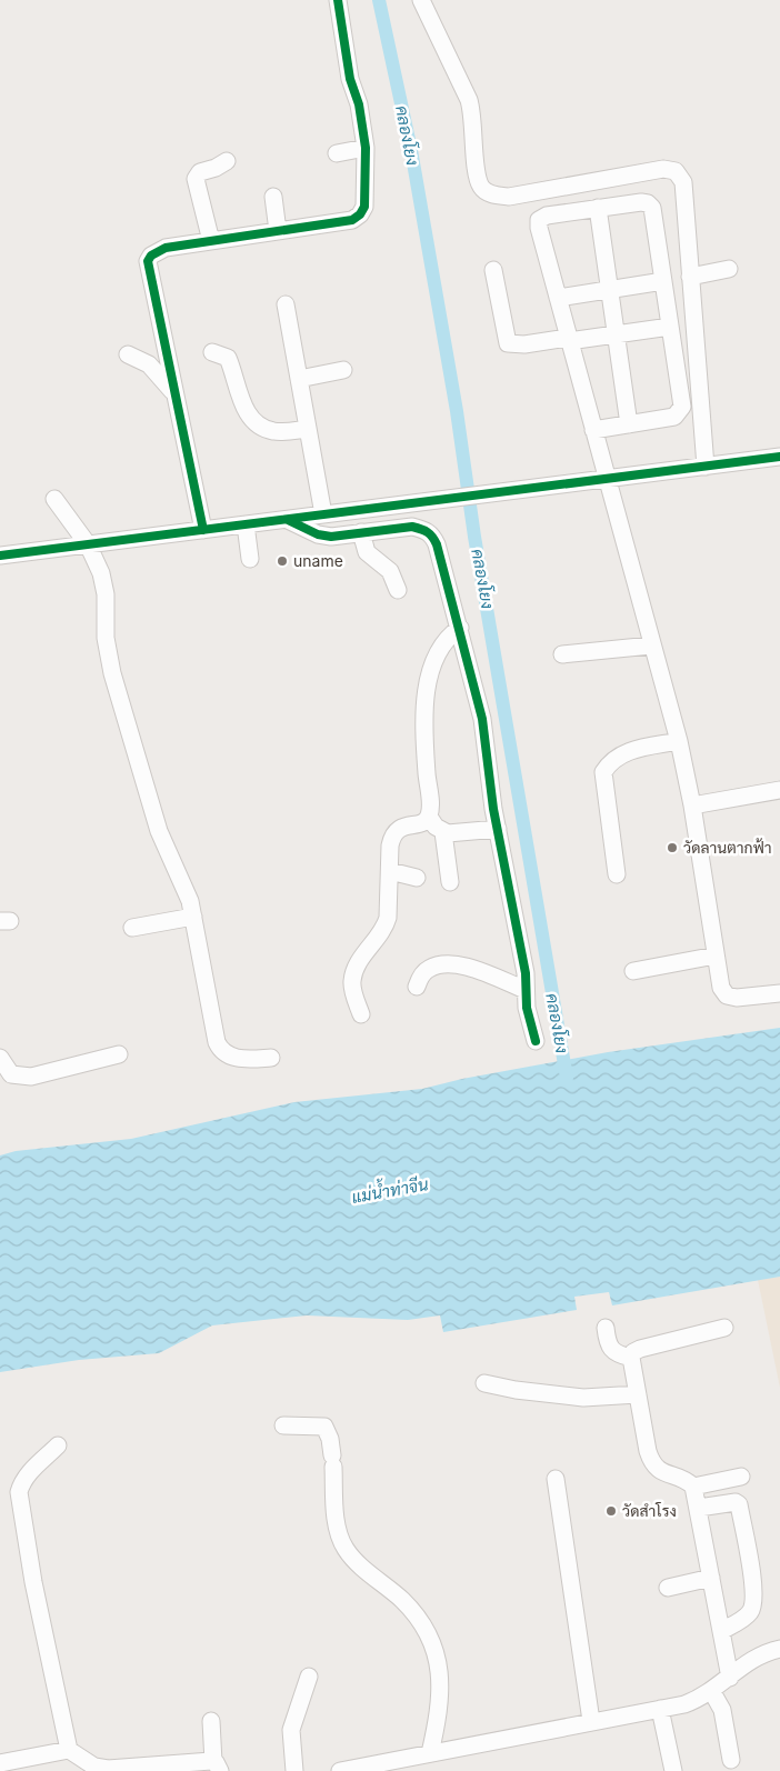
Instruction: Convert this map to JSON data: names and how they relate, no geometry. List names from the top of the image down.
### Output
{
  "water": ["คลองโยง", "แม่น้ำท่าจีน"],
  "places": ["uname", "วัดลานตากฟ้า", "วัดสำโรง"]
}
